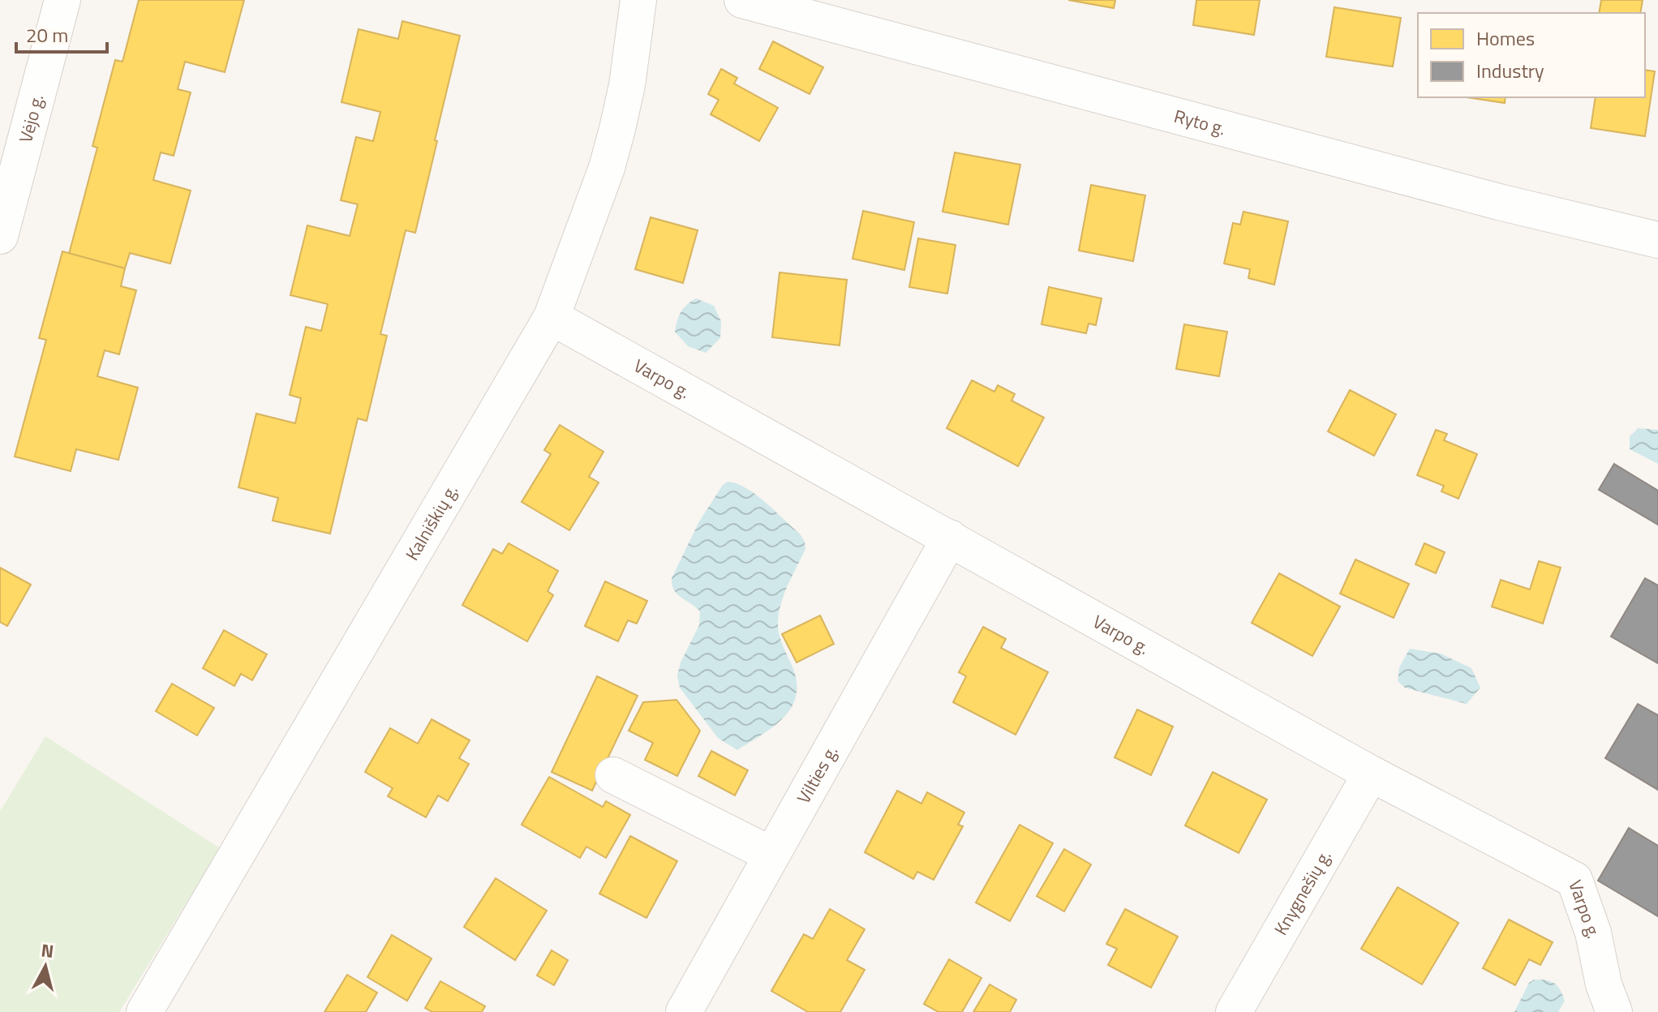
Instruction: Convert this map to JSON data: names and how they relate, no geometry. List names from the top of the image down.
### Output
{
  "streets": {
    "street": [
      "Vėjo g.",
      "Ryto g.",
      "Varpo g.",
      "Kalniškių g.",
      "Vilties g.",
      "Knygnešių g."
    ]
  },
  "crossings": [
    ["Varpo g.", "Kalniškių g."],
    ["Varpo g.", "Vilties g."],
    ["Varpo g.", "Knygnešių g."]
  ],
  "legend": ["Homes", "Industry"],
  "scale_bar": "20 m",
  "north": "top"
}
